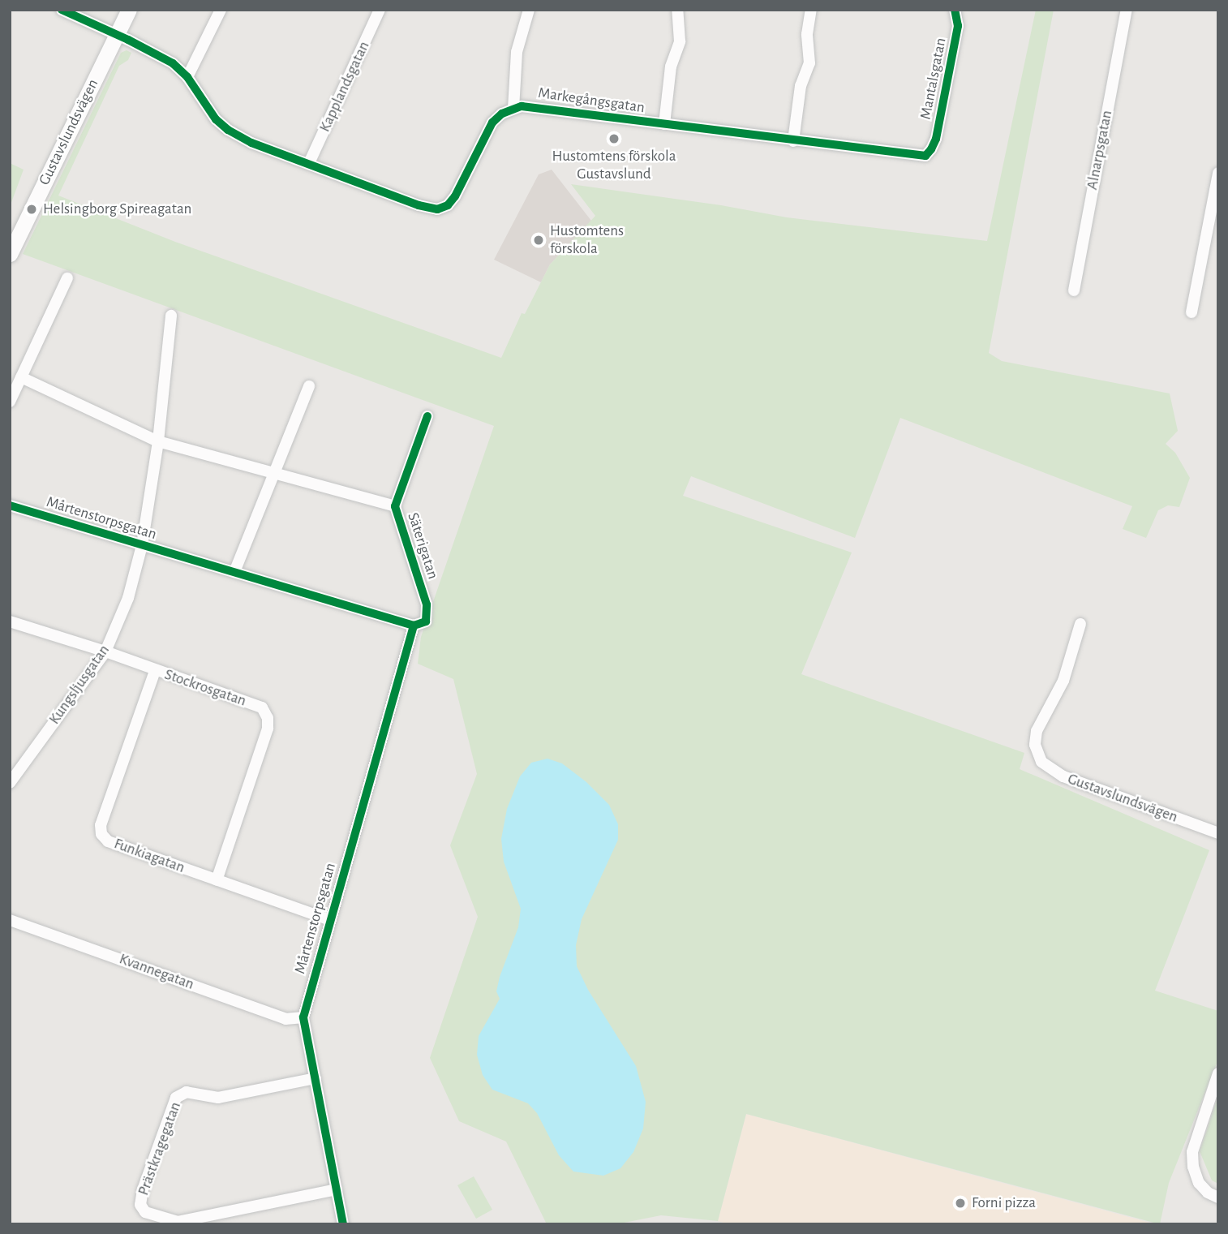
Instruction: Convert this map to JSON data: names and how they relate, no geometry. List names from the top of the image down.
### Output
{
  "streets": {
    "street": [
      "Mantalsgatan",
      "Kapplandsgatan",
      "Markegångsgatan",
      "Gustavslundsvägen",
      "Alnarpsgatan",
      "Mårtenstorpsgatan",
      "Säterigatan",
      "Kungsljusgatan",
      "Stockrosgatan",
      "Funkiagatan",
      "Kvannegatan",
      "Prästkragegatan"
    ]
  },
  "crossings": [
    ["Mantalsgatan", "Markegångsgatan"],
    ["Mårtenstorpsgatan", "Säterigatan"],
    ["Mårtenstorpsgatan", "Kungsljusgatan"],
    ["Mårtenstorpsgatan", "Funkiagatan"],
    ["Mårtenstorpsgatan", "Kvannegatan"],
    ["Mårtenstorpsgatan", "Prästkragegatan"],
    ["Kungsljusgatan", "Stockrosgatan"],
    ["Stockrosgatan", "Funkiagatan"]
  ],
  "places": [
    "Hustomtens förskola Gustavslund",
    "Helsingborg Spireagatan",
    "Hustomtens förskola",
    "Forni pizza"
  ]
}
